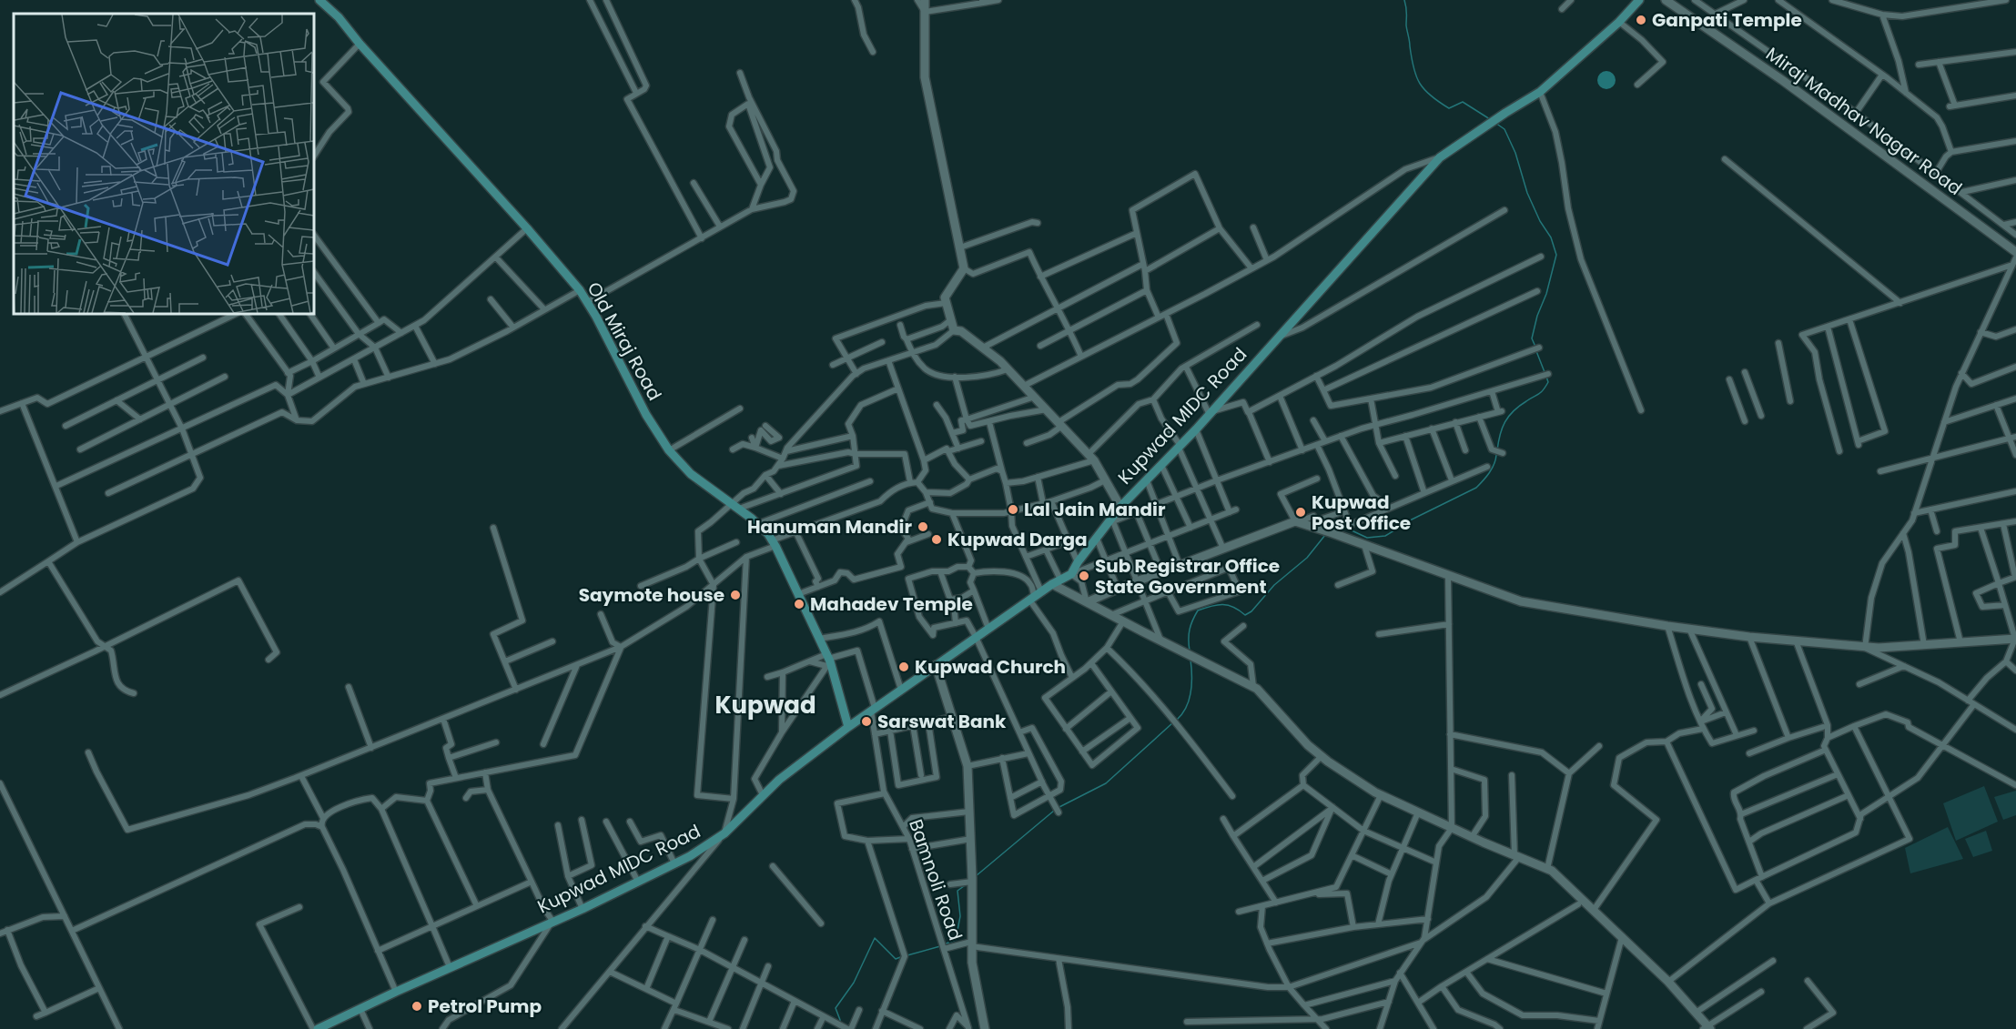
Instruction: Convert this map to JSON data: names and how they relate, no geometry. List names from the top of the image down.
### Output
{
  "streets": {
    "main road": ["Old Miraj Road", "Kupwad MIDC Road"],
    "street": ["Miraj Madhav Nagar Road", "Bamnoli Road"]
  },
  "crossings": [
    ["Old Miraj Road", "Kupwad MIDC Road"],
    ["Old Miraj Road", "Bamnoli Road"],
    ["Kupwad MIDC Road", "Bamnoli Road"]
  ],
  "districts": ["Kupwad"],
  "places": [
    "Ganpati Temple",
    "Lal Jain Mandir",
    "Kupwad Post Office",
    "Hanuman Mandir",
    "Kupwad Darga",
    "Sub Registrar Office State Government",
    "Saymote house",
    "Mahadev Temple",
    "Kupwad Church",
    "Sarswat Bank",
    "Petrol Pump"
  ]
}
